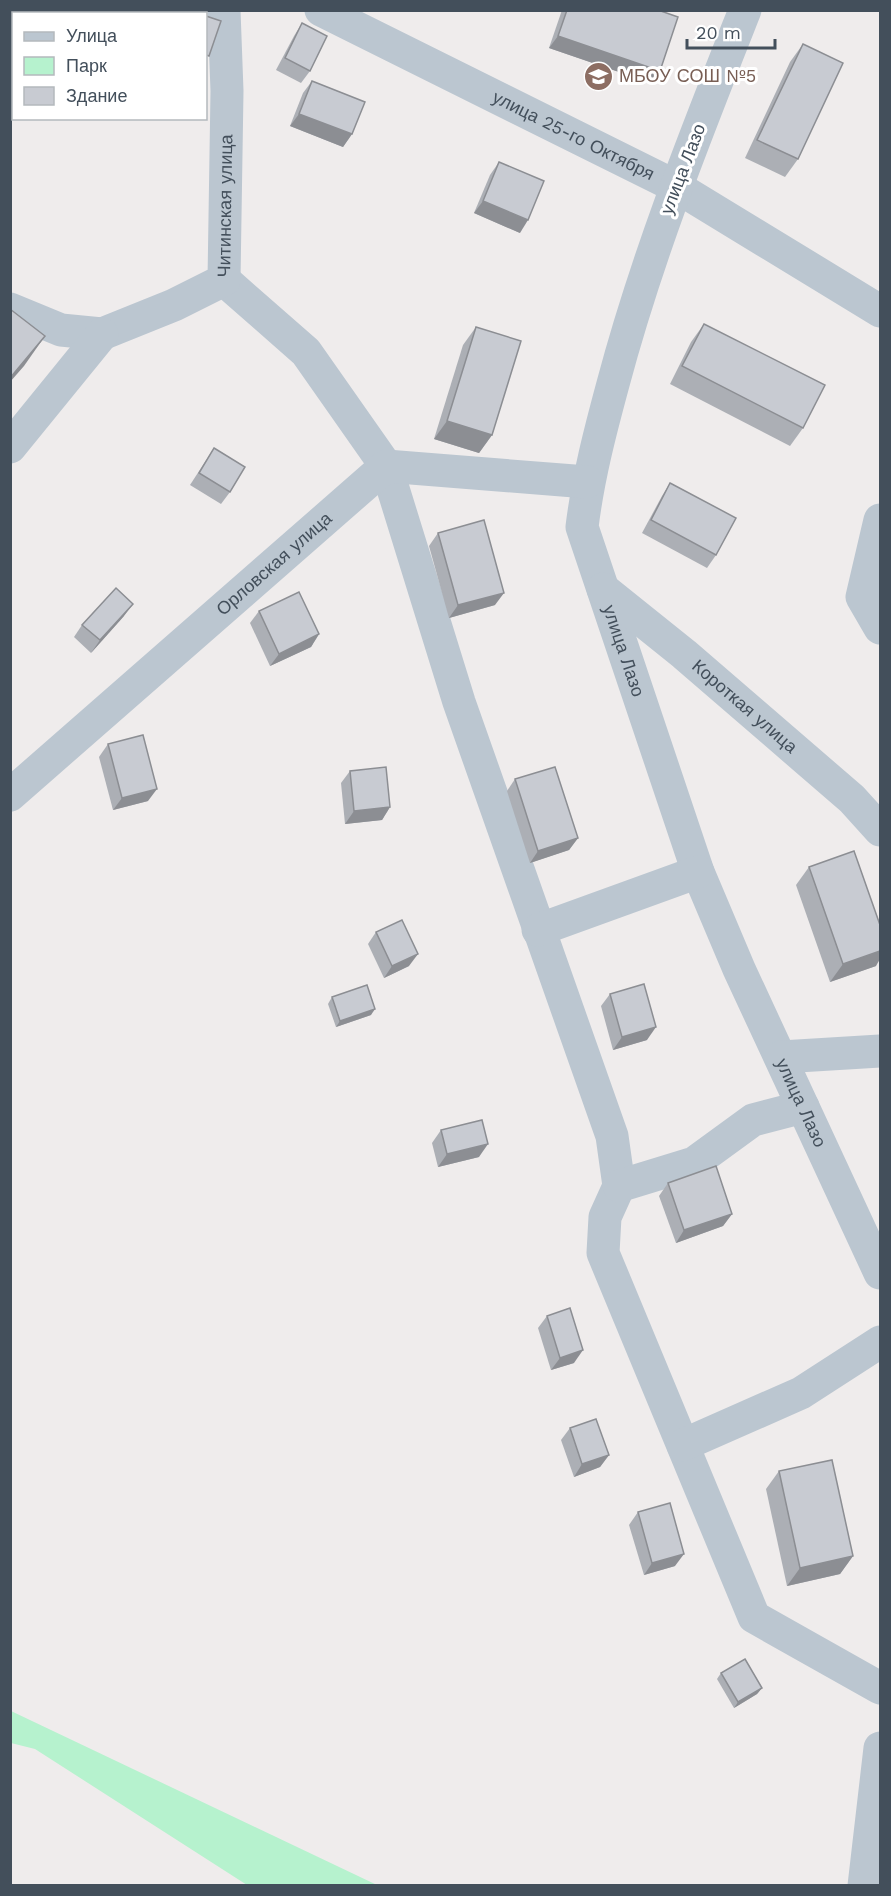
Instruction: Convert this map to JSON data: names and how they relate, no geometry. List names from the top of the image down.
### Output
{
  "streets": {
    "street": [
      "улица 25-го Октября",
      "улица Лазо",
      "Читинская улица",
      "Орловская улица",
      "Короткая улица"
    ]
  },
  "crossings": [
    ["улица 25-го Октября", "улица Лазо"],
    ["улица Лазо", "Короткая улица"]
  ],
  "places": {
    "school or university": ["МБОУ СОШ №5"]
  },
  "legend": ["Улица", "Парк", "Здание"],
  "scale_bar": "20 m"
}
